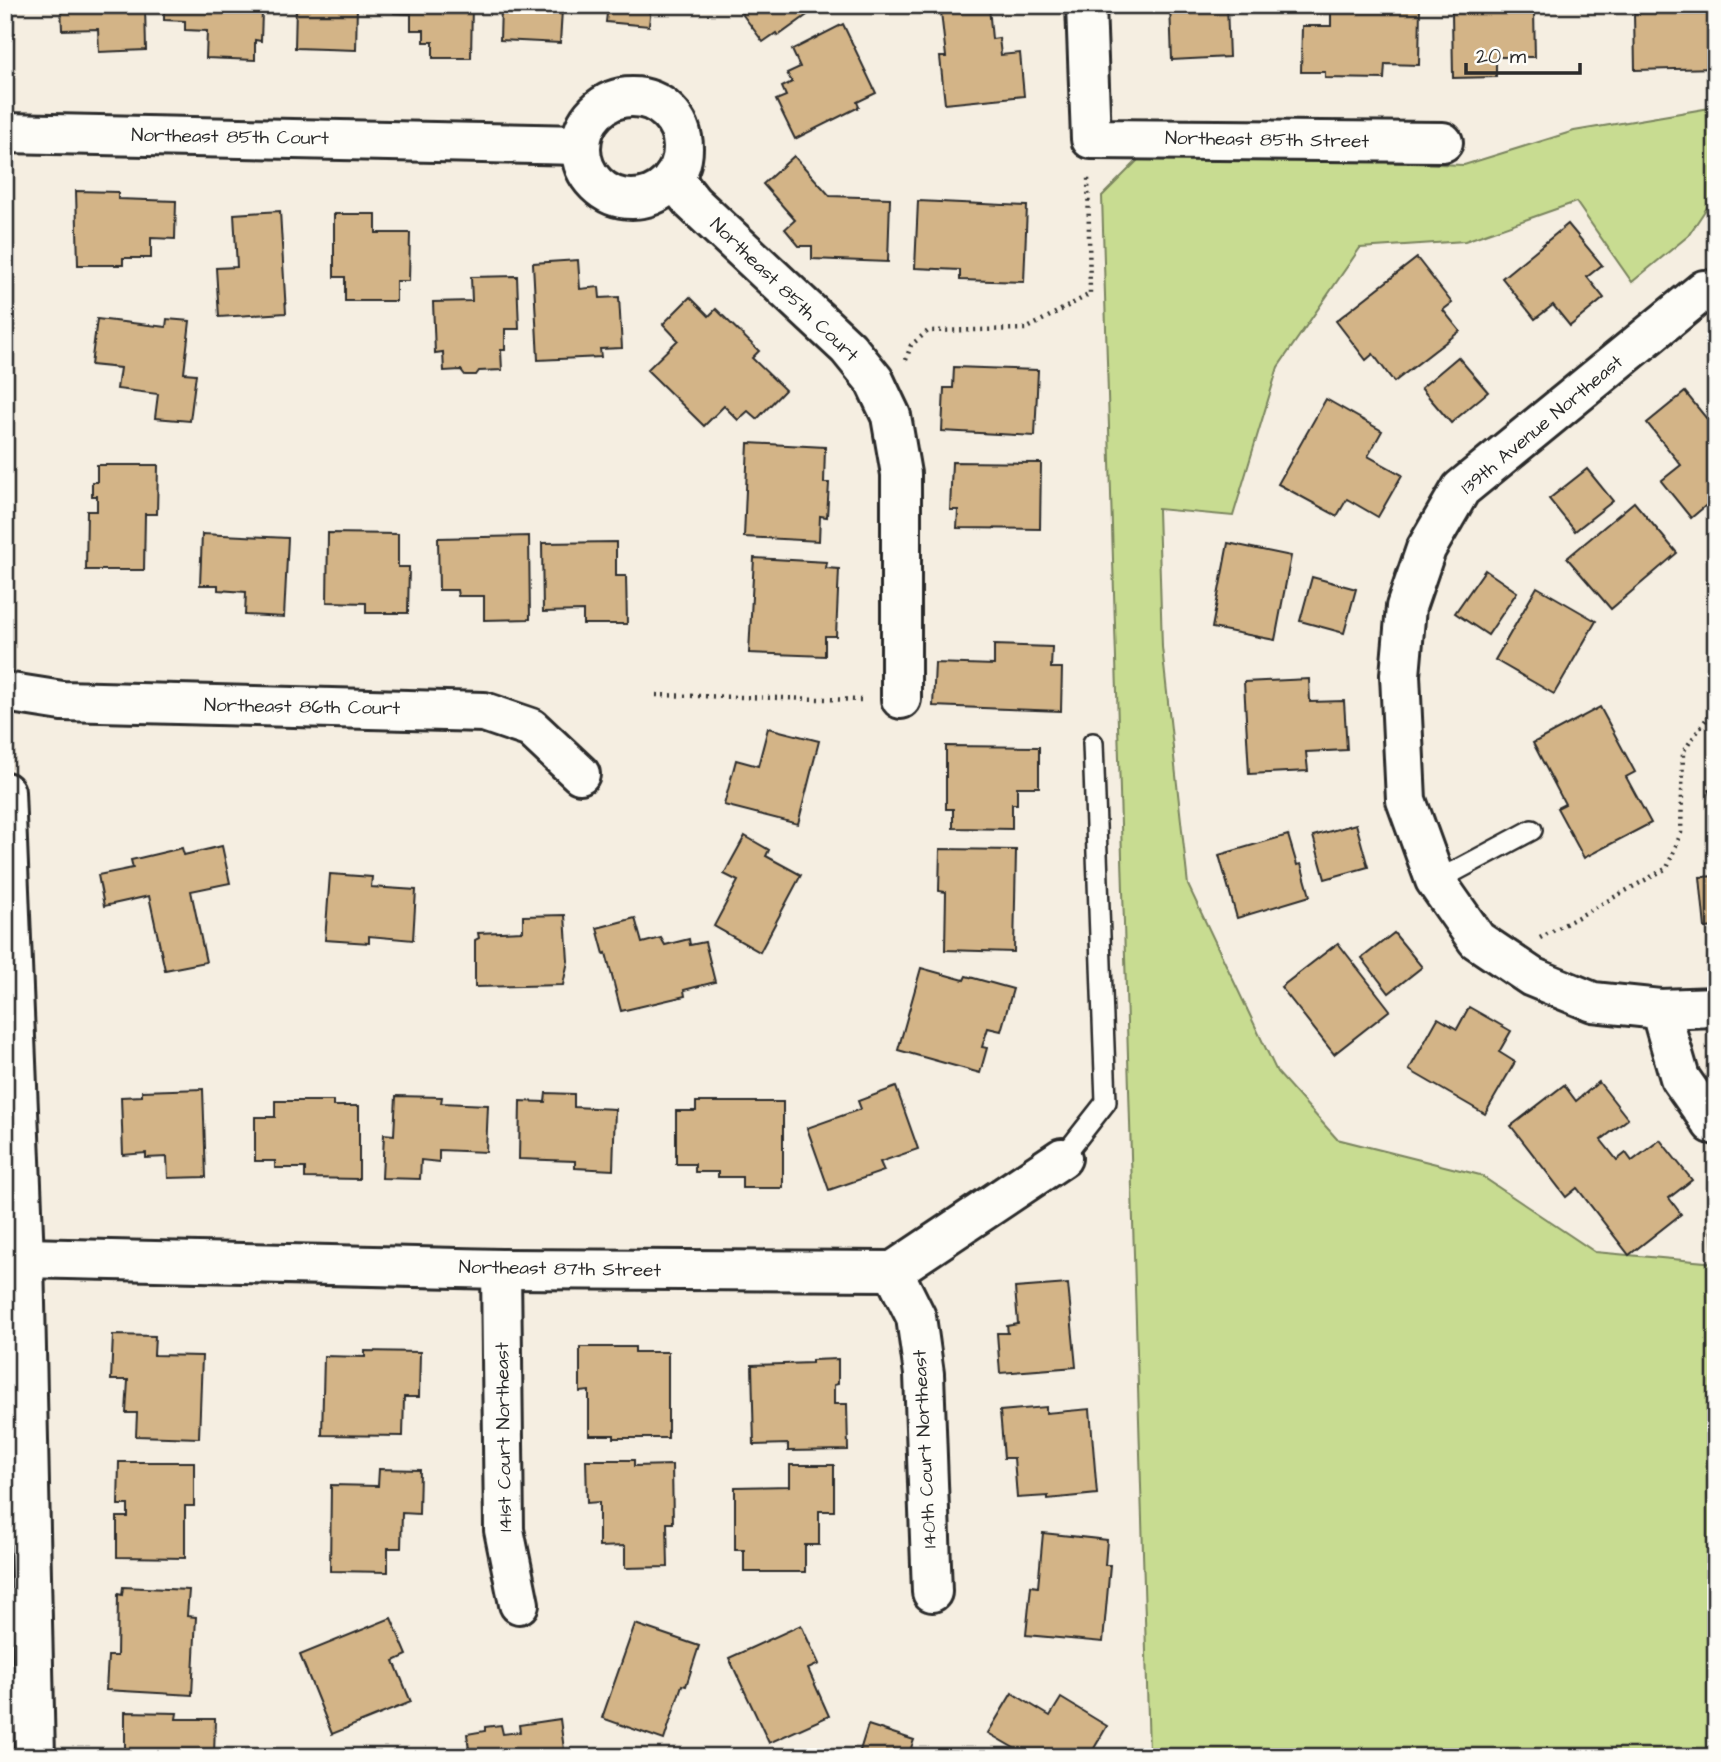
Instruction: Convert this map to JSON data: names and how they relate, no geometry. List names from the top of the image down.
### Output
{
  "streets": {
    "street": [
      "Northeast 85th Court",
      "Northeast 85th Street",
      "139th Avenue Northeast",
      "Northeast 86th Court",
      "Northeast 87th Street",
      "141st Court Northeast",
      "140th Court Northeast"
    ]
  },
  "crossings": [
    ["Northeast 87th Street", "141st Court Northeast"],
    ["Northeast 87th Street", "140th Court Northeast"]
  ],
  "scale_bar": "20 m"
}
